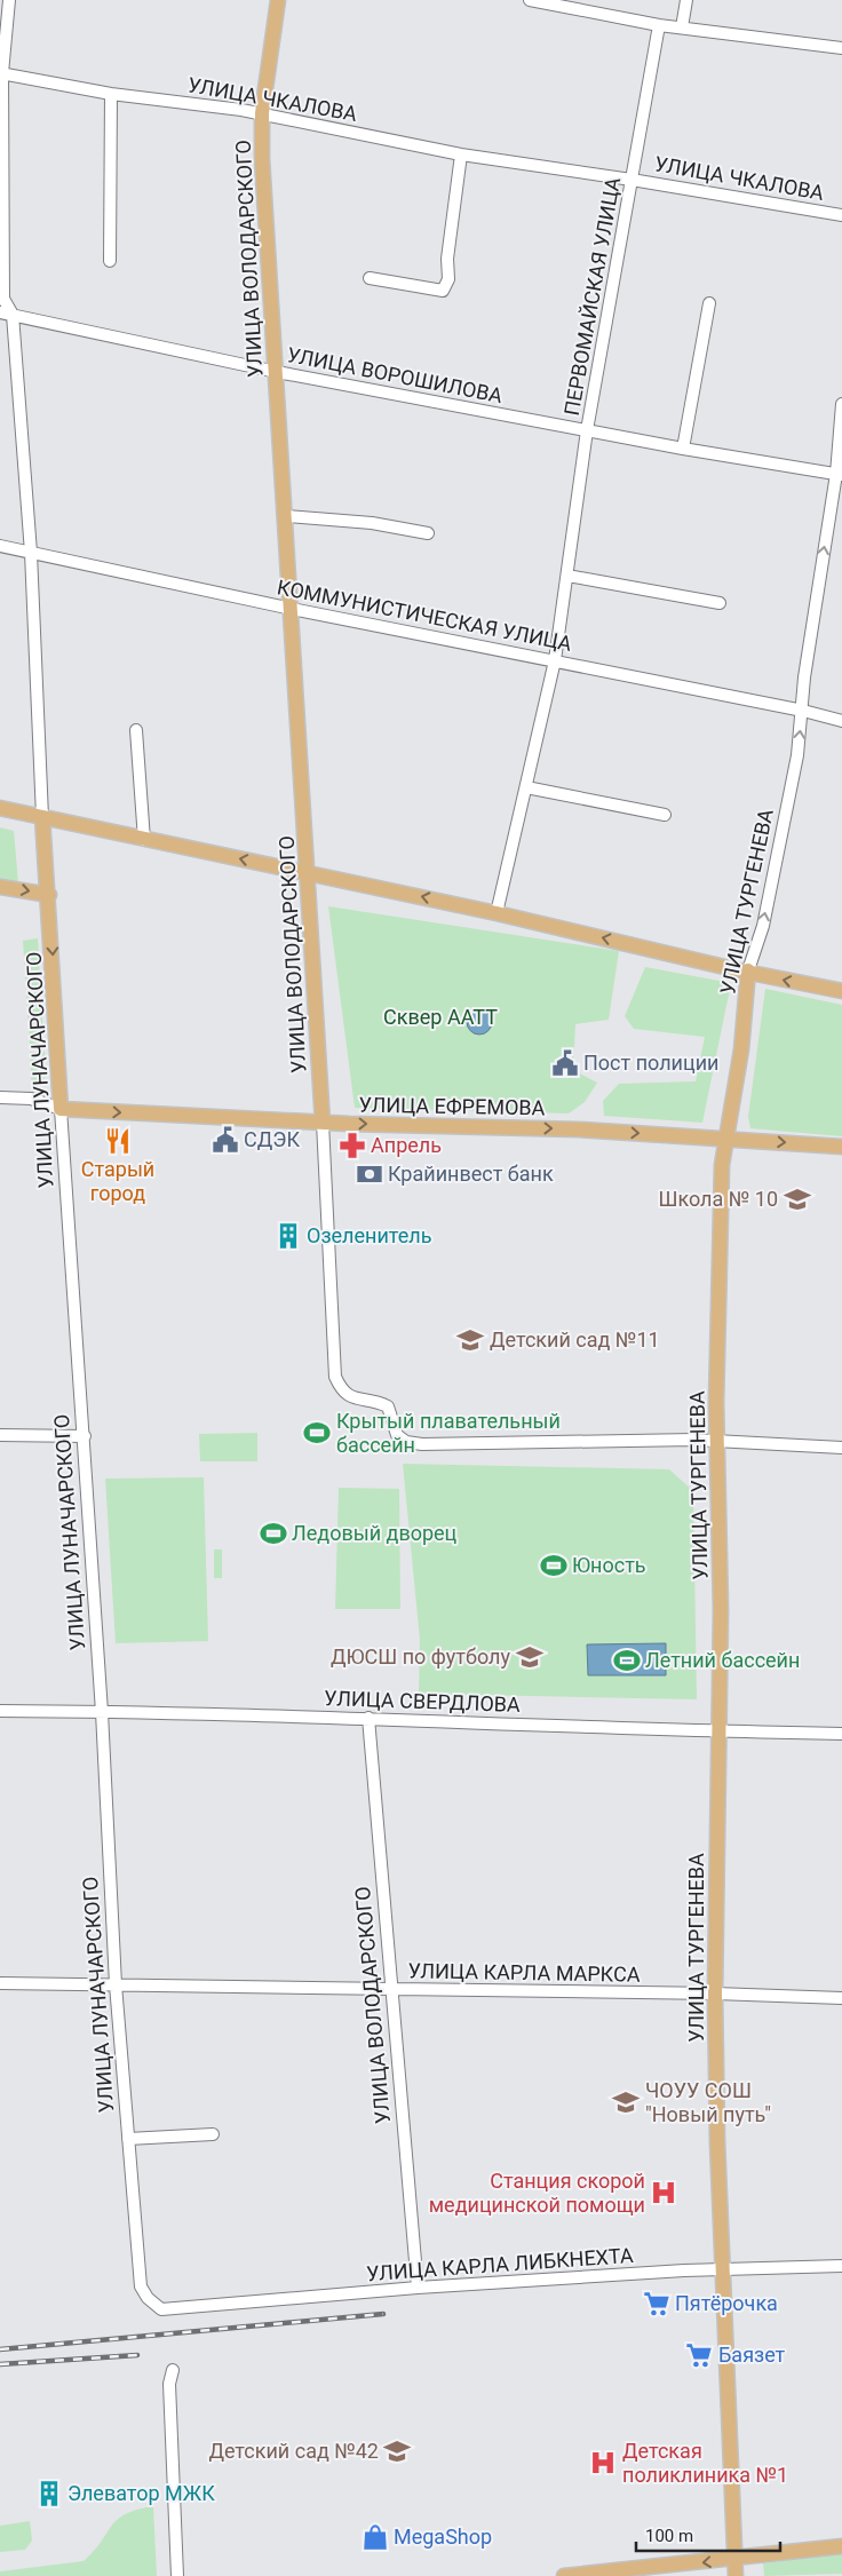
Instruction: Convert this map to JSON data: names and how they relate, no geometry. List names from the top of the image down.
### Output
{
  "streets": {
    "main road": [
      "УЛИЦА ВОЛОДАРСКОГО",
      "УЛИЦА ТУРГЕНЕВА",
      "УЛИЦА ЛУНАЧАРСКОГО",
      "УЛИЦА ЕФРЕМОВА"
    ],
    "street": [
      "УЛИЦА ЧКАЛОВА",
      "ПЕРВОМАЙСКАЯ УЛИЦА",
      "УЛИЦА ВОРОШИЛОВА",
      "КОММУНИСТИЧЕСКАЯ УЛИЦА",
      "УЛИЦА СВЕРДЛОВА",
      "УЛИЦА КАРЛА МАРКСА",
      "УЛИЦА КАРЛА ЛИБКНЕХТА"
    ]
  },
  "crossings": [
    ["УЛИЦА ЧКАЛОВА", "УЛИЦА ВОЛОДАРСКОГО"],
    ["УЛИЦА ЧКАЛОВА", "ПЕРВОМАЙСКАЯ УЛИЦА"],
    ["УЛИЦА ЧКАЛОВА", "УЛИЦА ЛУНАЧАРСКОГО"],
    ["УЛИЦА ВОЛОДАРСКОГО", "УЛИЦА ВОРОШИЛОВА"],
    ["УЛИЦА ВОЛОДАРСКОГО", "КОММУНИСТИЧЕСКАЯ УЛИЦА"],
    ["УЛИЦА ВОЛОДАРСКОГО", "УЛИЦА ТУРГЕНЕВА"],
    ["УЛИЦА ВОЛОДАРСКОГО", "УЛИЦА ЕФРЕМОВА"],
    ["УЛИЦА ВОЛОДАРСКОГО", "УЛИЦА СВЕРДЛОВА"],
    ["УЛИЦА ВОЛОДАРСКОГО", "УЛИЦА КАРЛА МАРКСА"],
    ["УЛИЦА ВОЛОДАРСКОГО", "УЛИЦА КАРЛА ЛИБКНЕХТА"],
    ["ПЕРВОМАЙСКАЯ УЛИЦА", "УЛИЦА ВОРОШИЛОВА"],
    ["ПЕРВОМАЙСКАЯ УЛИЦА", "КОММУНИСТИЧЕСКАЯ УЛИЦА"],
    ["УЛИЦА ВОРОШИЛОВА", "УЛИЦА ТУРГЕНЕВА"],
    ["УЛИЦА ВОРОШИЛОВА", "УЛИЦА ЛУНАЧАРСКОГО"],
    ["КОММУНИСТИЧЕСКАЯ УЛИЦА", "УЛИЦА ТУРГЕНЕВА"],
    ["КОММУНИСТИЧЕСКАЯ УЛИЦА", "УЛИЦА ЛУНАЧАРСКОГО"],
    ["УЛИЦА ТУРГЕНЕВА", "УЛИЦА ЕФРЕМОВА"],
    ["УЛИЦА ТУРГЕНЕВА", "УЛИЦА СВЕРДЛОВА"],
    ["УЛИЦА ТУРГЕНЕВА", "УЛИЦА КАРЛА МАРКСА"],
    ["УЛИЦА ТУРГЕНЕВА", "УЛИЦА КАРЛА ЛИБКНЕХТА"],
    ["УЛИЦА ЛУНАЧАРСКОГО", "УЛИЦА ЕФРЕМОВА"],
    ["УЛИЦА ЛУНАЧАРСКОГО", "УЛИЦА СВЕРДЛОВА"],
    ["УЛИЦА ЛУНАЧАРСКОГО", "УЛИЦА КАРЛА МАРКСА"],
    ["УЛИЦА ЛУНАЧАРСКОГО", "УЛИЦА КАРЛА ЛИБКНЕХТА"]
  ],
  "one_way": ["УЛИЦА ЕФРЕМОВА"],
  "parks": ["Сквер ААТТ"],
  "places": {
    "public building": ["Пост полиции", "СДЭК"],
    "restaurant": ["Старый город"],
    "pharmacy": ["Апрель"],
    "bank": ["Крайинвест банк"],
    "school or university": [
      "Школа № 10",
      "Детский сад №11",
      "ДЮСШ по футболу",
      "ЧОУУ СОШ \"Новый путь\"",
      "Детский сад №42"
    ],
    "building": ["Озеленитель", "Элеватор МЖК"],
    "sports": [
      "Крытый плавательный бассейн",
      "Ледовый дворец",
      "Юность",
      "Летний бассейн"
    ],
    "hospital": ["Станция скорой медицинской помощи", "Детская поликлиника №1"],
    "supermarket": ["Пятёрочка", "Баязет"],
    "shop": ["MegaShop"]
  },
  "scale_bar": "100 m"
}
